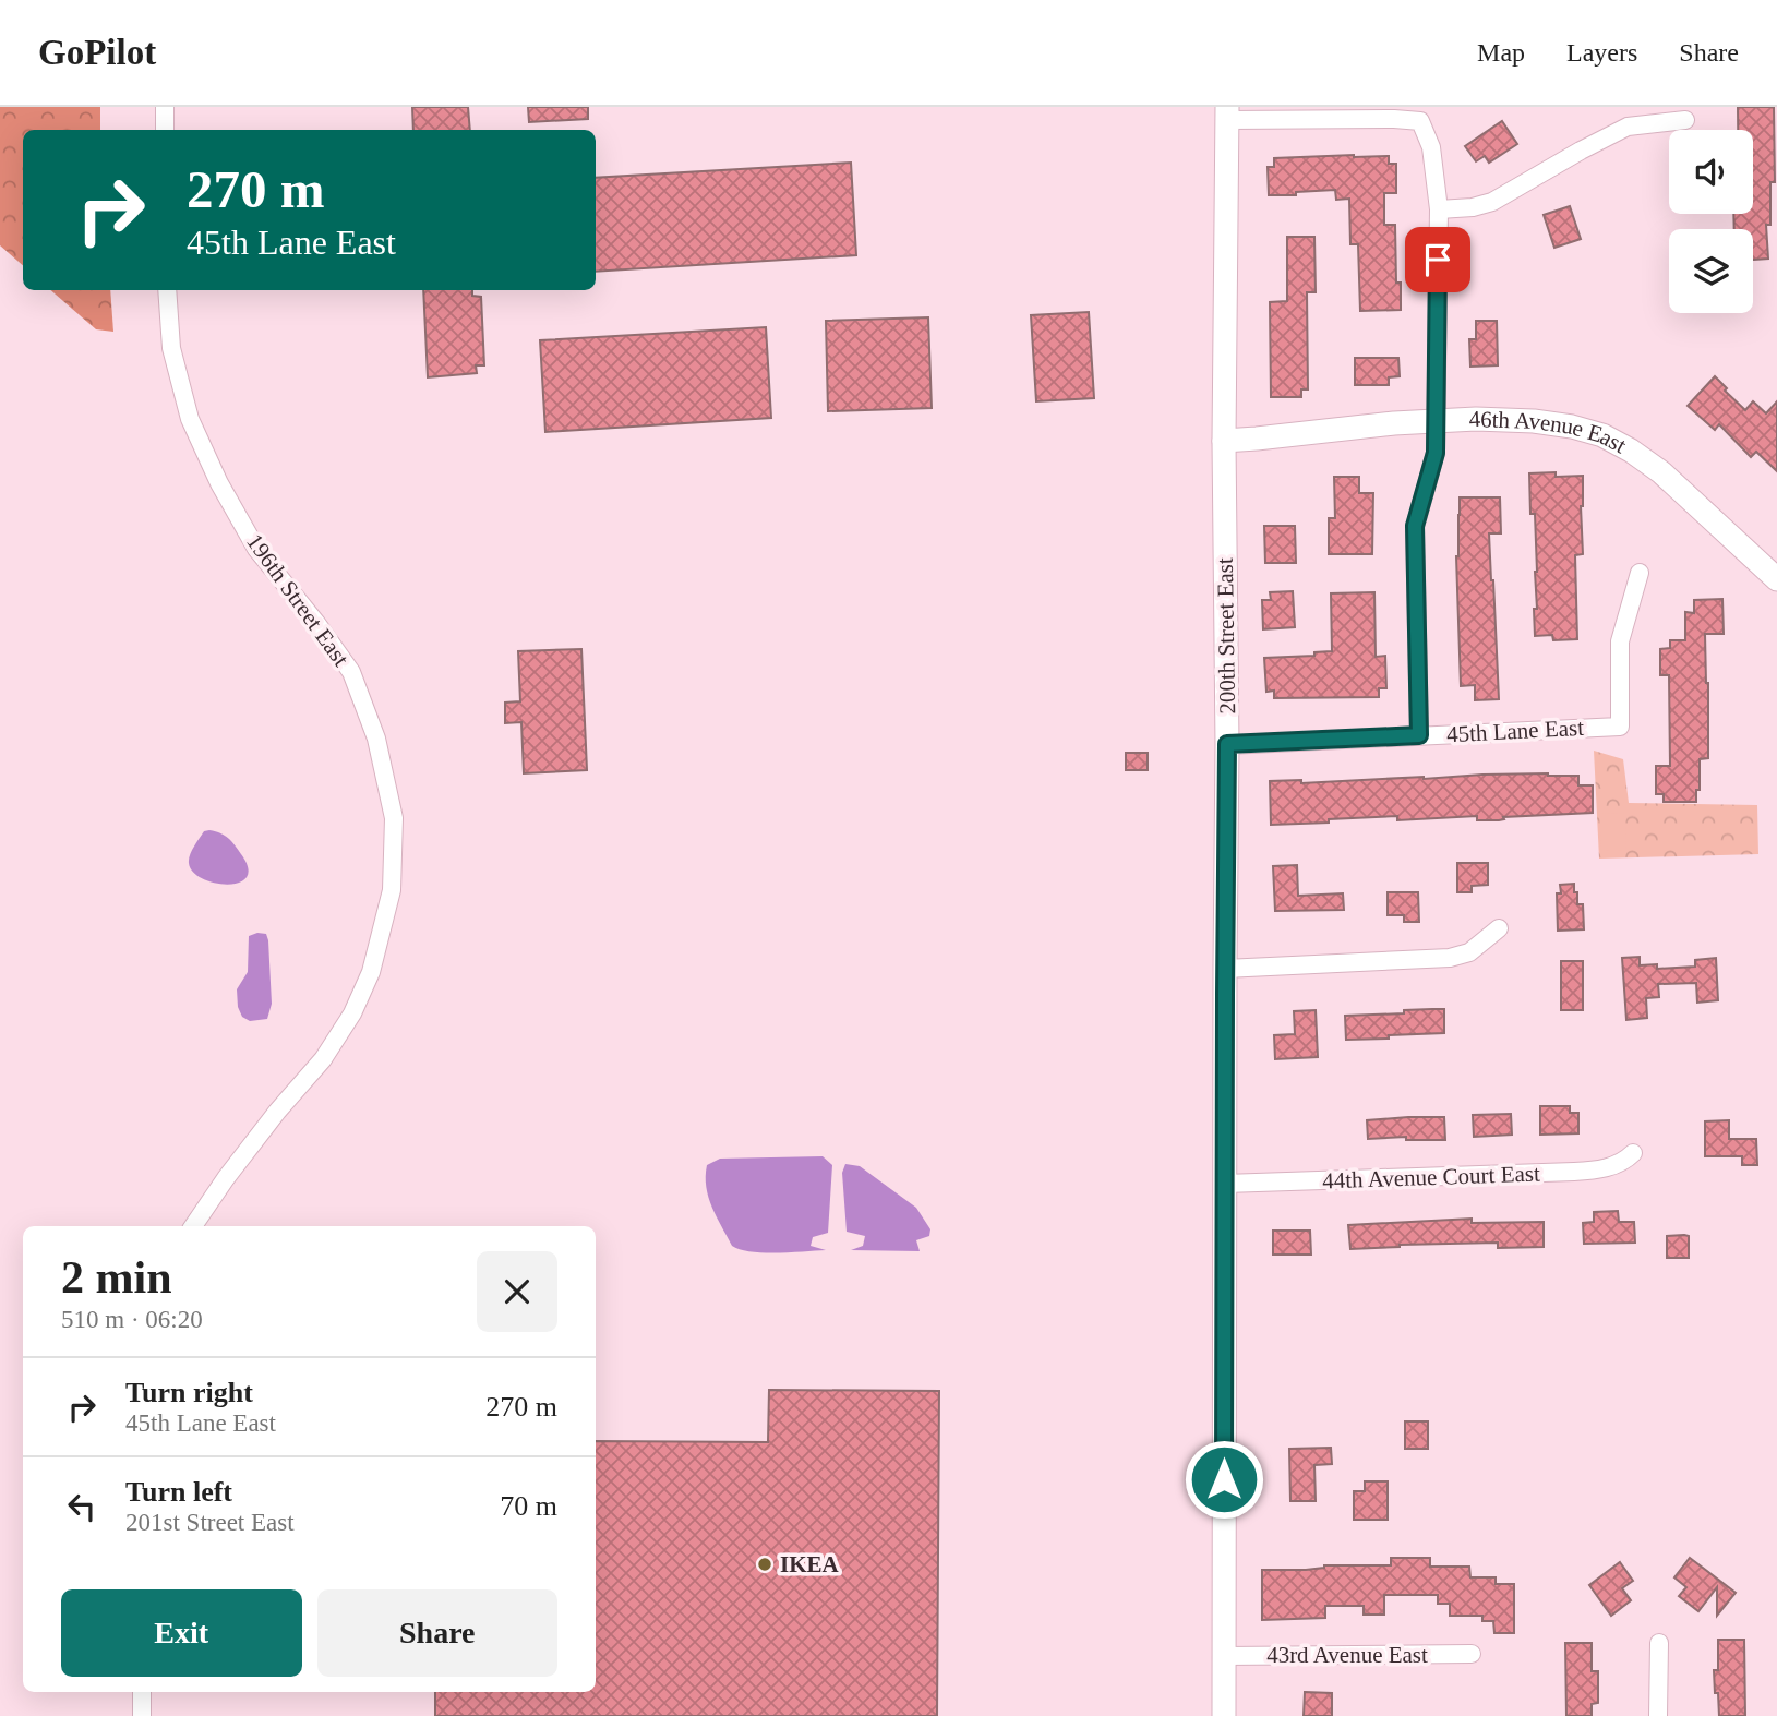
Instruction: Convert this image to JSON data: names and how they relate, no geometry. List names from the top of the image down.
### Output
{
  "streets": {
    "street": [
      "46th Avenue East",
      "196th Street East",
      "200th Street East",
      "45th Lane East",
      "44th Avenue Court East",
      "43rd Avenue East"
    ]
  },
  "crossings": [
    ["46th Avenue East", "200th Street East"],
    ["200th Street East", "45th Lane East"],
    ["200th Street East", "44th Avenue Court East"],
    ["200th Street East", "43rd Avenue East"]
  ],
  "places": ["IKEA"],
  "page": {
    "header": "GoPilot",
    "nav": ["Map", "Layers", "Share"],
    "turn": ["270 m", "45th Lane East"],
    "heading": ["2 min", "510 m · 06:20"],
    "list": [
      {
        "name": "Turn right",
        "note": "45th Lane East",
        "value": "270 m"
      },
      {
        "name": "Turn left",
        "note": "201st Street East",
        "value": "70 m"
      }
    ],
    "buttons": ["Exit", "Share"]
  }
}
